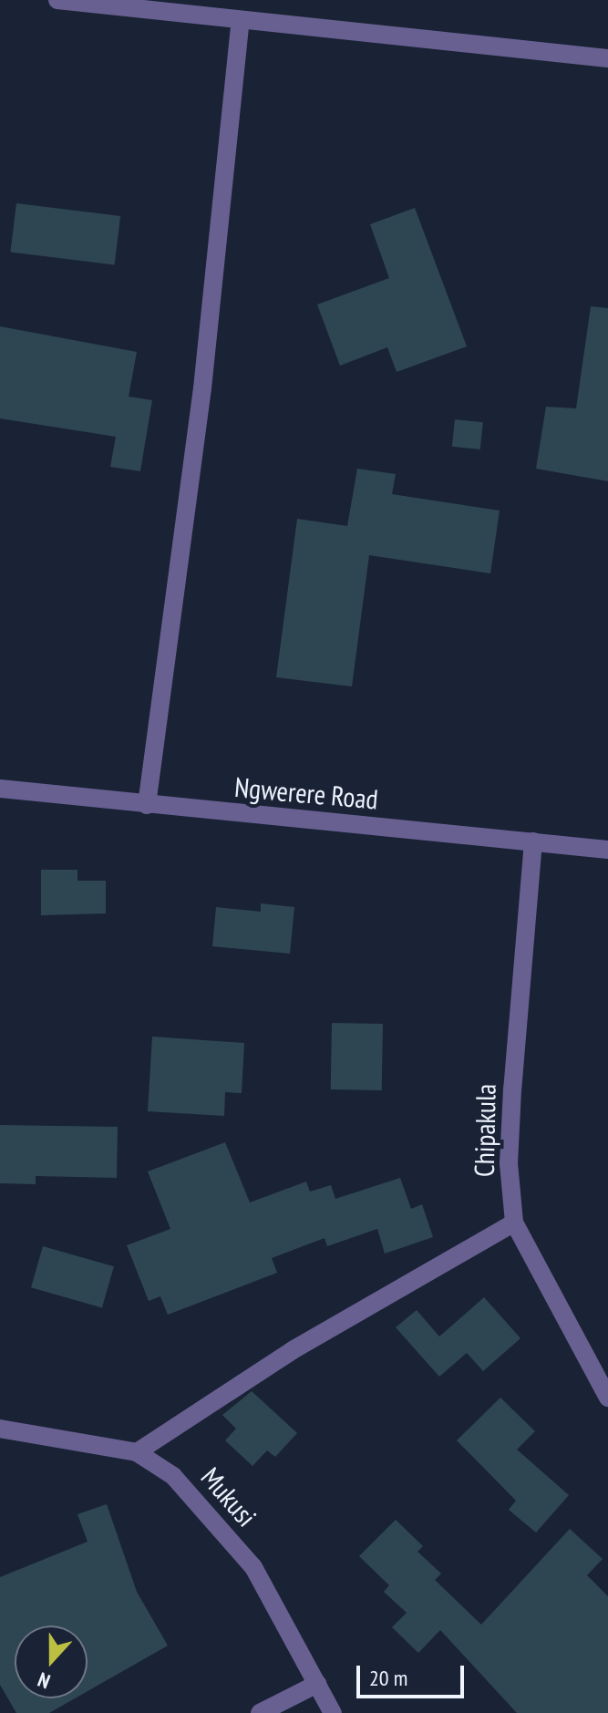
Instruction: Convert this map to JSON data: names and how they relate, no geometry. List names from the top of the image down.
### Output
{
  "streets": {
    "street": ["Ngwerere Road", "Chipakula", "Mukusi"]
  },
  "crossings": [
    ["Ngwerere Road", "Chipakula"]
  ],
  "scale_bar": "20 m",
  "north": "bottom"
}
